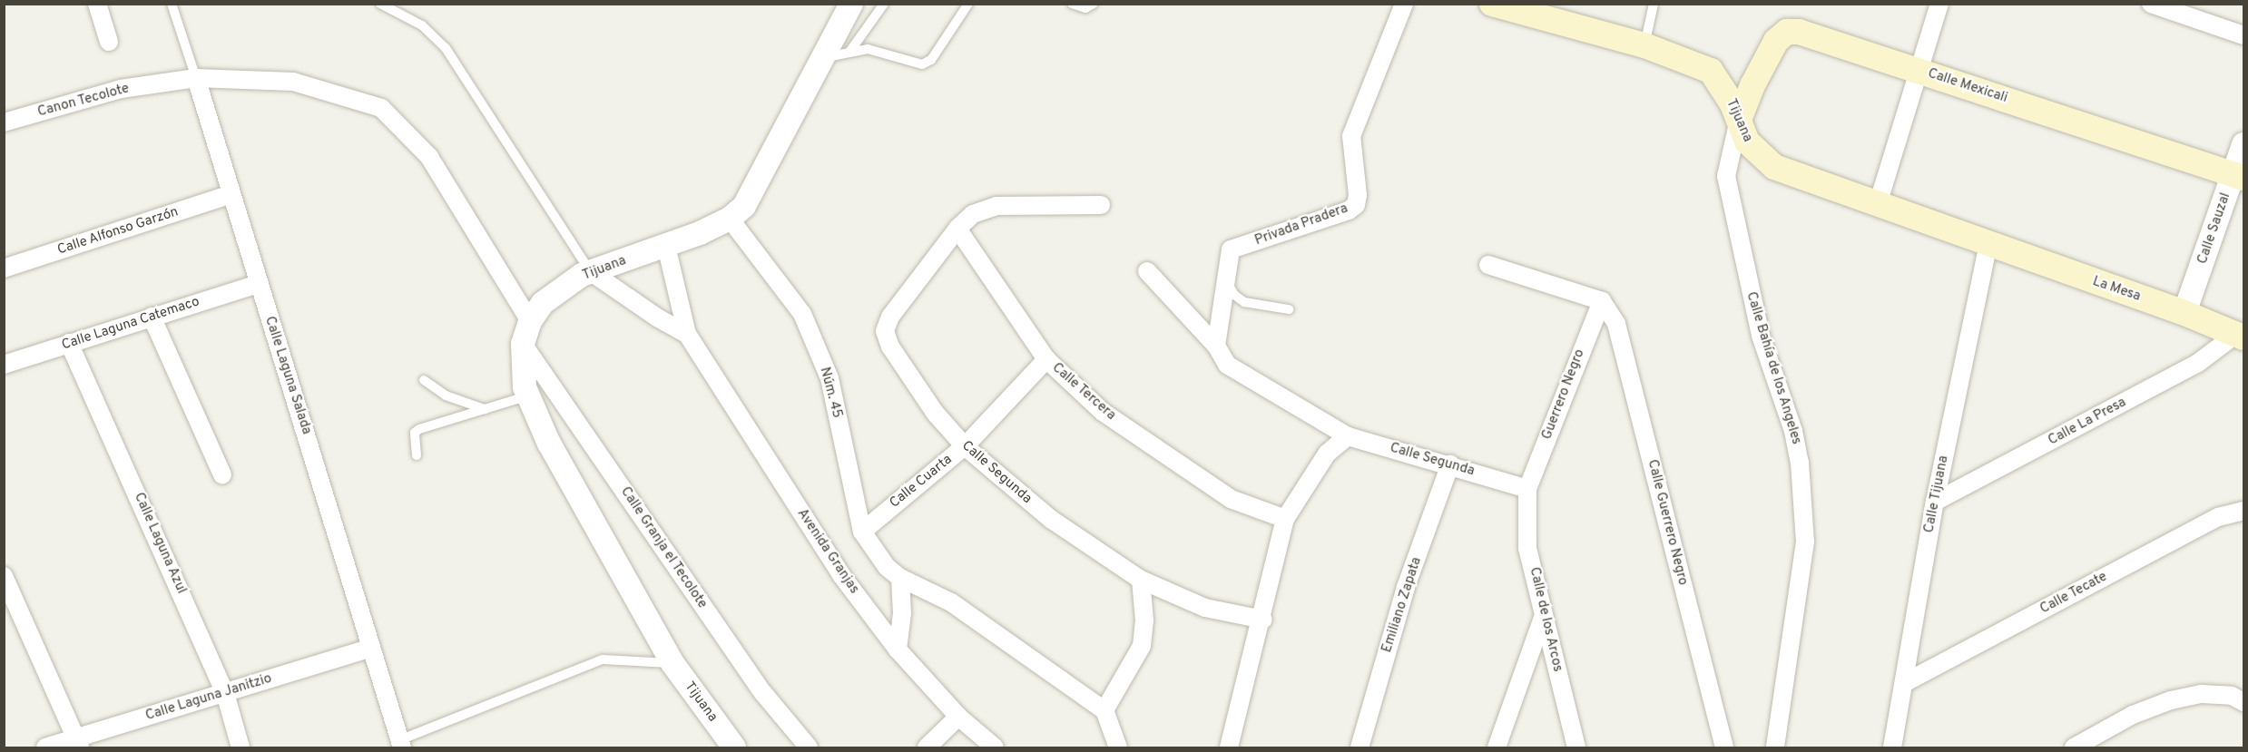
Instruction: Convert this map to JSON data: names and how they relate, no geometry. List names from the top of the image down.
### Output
{
  "streets": {
    "main road": ["Calle Mexicali", "Tijuana", "La Mesa"],
    "street": [
      "Canon Tecolote",
      "Privada Pradera",
      "Calle Sauzal",
      "Calle Alfonso Garzón",
      "Calle Laguna Catemaco",
      "Calle Bahía de los Angeles",
      "Calle Laguna Salada",
      "Calle Tercera",
      "Núm. 45",
      "Guerrero Negro",
      "Calle La Presa",
      "Calle Segunda",
      "Calle Cuarta",
      "Calle Tijuana",
      "Calle Guerrero Negro",
      "Calle Laguna Azul",
      "Calle Granja el Tecolote",
      "Avenida Granjas",
      "Calle Tecate",
      "Emiliano Zapata",
      "Calle de los Arcos",
      "Calle Laguna Janitzio"
    ]
  },
  "crossings": [
    ["Calle Mexicali", "Tijuana"],
    ["Calle Mexicali", "Calle Sauzal"],
    ["Calle Mexicali", "Calle Bahía de los Angeles"],
    ["Canon Tecolote", "Calle Laguna Salada"],
    ["Tijuana", "La Mesa"],
    ["Tijuana", "Calle Bahía de los Angeles"],
    ["Tijuana", "Núm. 45"],
    ["Tijuana", "Calle Tijuana"],
    ["Tijuana", "Calle Granja el Tecolote"],
    ["Tijuana", "Avenida Granjas"],
    ["Privada Pradera", "Calle Segunda"],
    ["Calle Sauzal", "La Mesa"],
    ["Calle Alfonso Garzón", "Calle Laguna Salada"],
    ["La Mesa", "Calle La Presa"],
    ["La Mesa", "Calle Tijuana"],
    ["Calle Laguna Catemaco", "Calle Laguna Salada"],
    ["Calle Laguna Catemaco", "Calle Laguna Azul"],
    ["Calle Laguna Salada", "Calle Laguna Janitzio"],
    ["Calle Tercera", "Calle Segunda"],
    ["Calle Tercera", "Calle Cuarta"],
    ["Núm. 45", "Calle Cuarta"],
    ["Guerrero Negro", "Calle Segunda"],
    ["Guerrero Negro", "Calle Guerrero Negro"],
    ["Guerrero Negro", "Calle de los Arcos"],
    ["Calle La Presa", "Calle Tijuana"],
    ["Calle Segunda", "Calle Cuarta"],
    ["Calle Segunda", "Emiliano Zapata"],
    ["Calle Segunda", "Calle de los Arcos"],
    ["Calle Tijuana", "Calle Tecate"],
    ["Calle Laguna Azul", "Calle Laguna Janitzio"]
  ]
}
